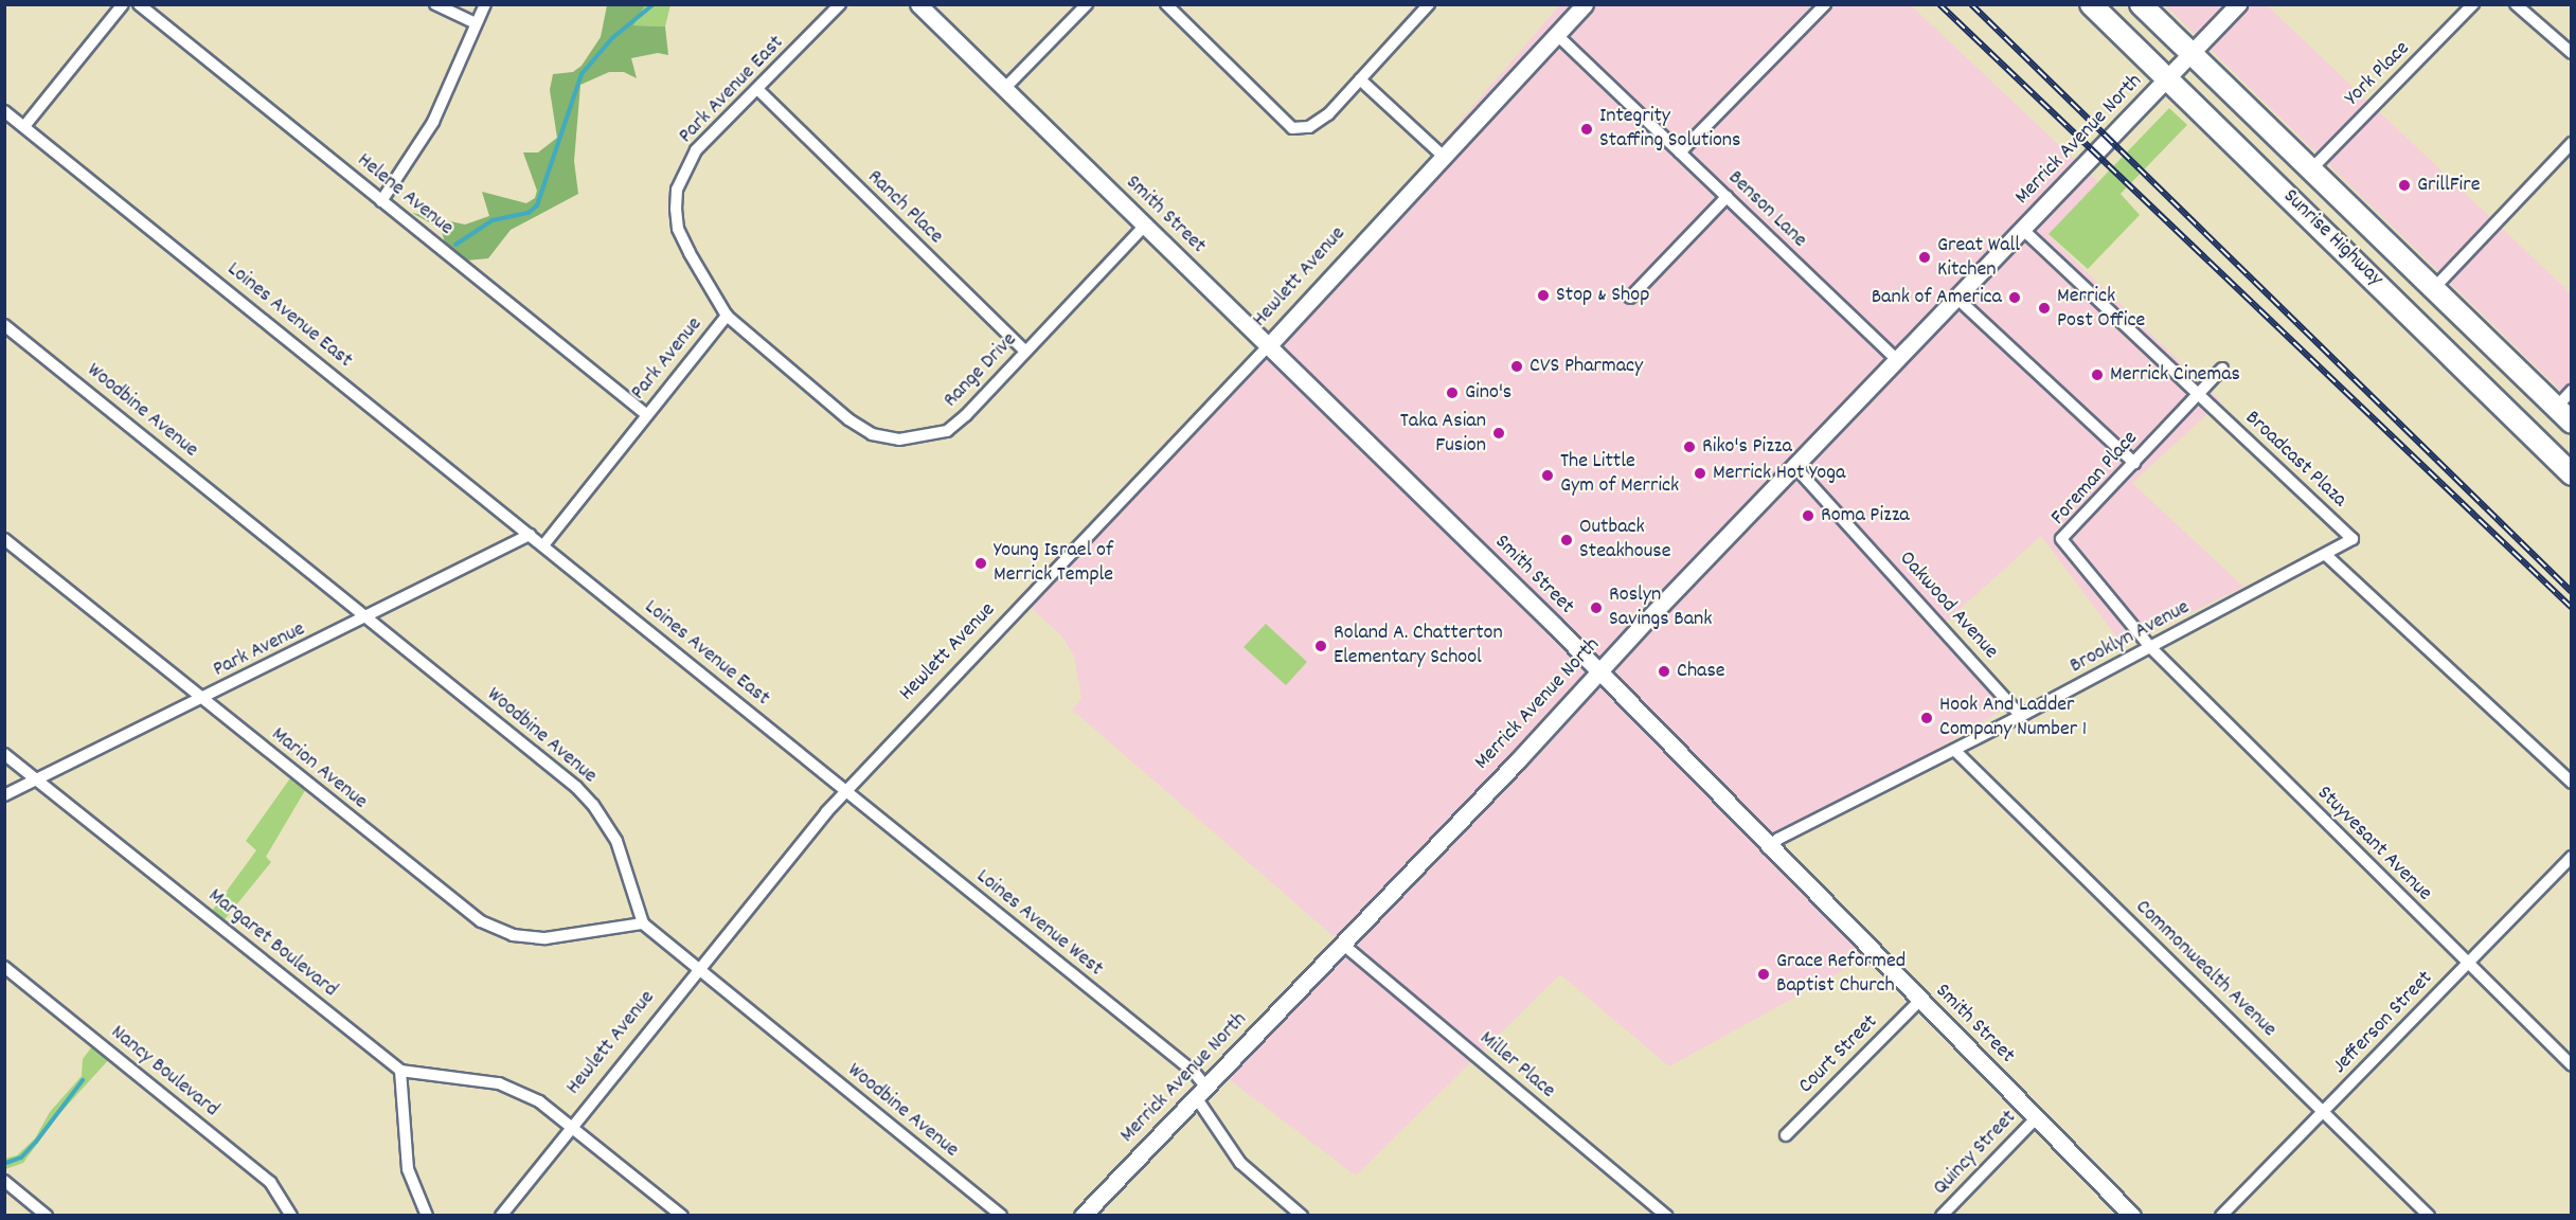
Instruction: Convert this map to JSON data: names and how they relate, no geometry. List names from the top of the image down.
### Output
{
  "streets": {
    "highway": ["Sunrise Highway"],
    "street": [
      "York Place",
      "Park Avenue East",
      "Merrick Avenue North",
      "Helene Avenue",
      "Ranch Place",
      "Benson Lane",
      "Smith Street",
      "Hewlett Avenue",
      "Loines Avenue East",
      "Park Avenue",
      "Range Drive",
      "Woodbine Avenue",
      "Broadcast Plaza",
      "Foreman Place",
      "Oakwood Avenue",
      "Brooklyn Avenue",
      "Marion Avenue",
      "Stuyvesant Avenue",
      "Loines Avenue West",
      "Margaret Boulevard",
      "Commonwealth Avenue",
      "Jefferson Street",
      "Court Street",
      "Miller Place",
      "Nancy Boulevard",
      "Quincy Street"
    ]
  },
  "crossings": [
    ["York Place", "Sunrise Highway"],
    ["Park Avenue East", "Ranch Place"],
    ["Park Avenue East", "Park Avenue"],
    ["Park Avenue East", "Range Drive"],
    ["Merrick Avenue North", "Benson Lane"],
    ["Merrick Avenue North", "Smith Street"],
    ["Merrick Avenue North", "Sunrise Highway"],
    ["Merrick Avenue North", "Broadcast Plaza"],
    ["Merrick Avenue North", "Oakwood Avenue"],
    ["Merrick Avenue North", "Loines Avenue West"],
    ["Merrick Avenue North", "Miller Place"],
    ["Helene Avenue", "Park Avenue"],
    ["Ranch Place", "Range Drive"],
    ["Benson Lane", "Hewlett Avenue"],
    ["Smith Street", "Hewlett Avenue"],
    ["Smith Street", "Range Drive"],
    ["Smith Street", "Brooklyn Avenue"],
    ["Smith Street", "Court Street"],
    ["Smith Street", "Quincy Street"],
    ["Hewlett Avenue", "Loines Avenue East"],
    ["Hewlett Avenue", "Woodbine Avenue"],
    ["Hewlett Avenue", "Loines Avenue West"],
    ["Loines Avenue East", "Park Avenue"],
    ["Loines Avenue East", "Loines Avenue West"],
    ["Park Avenue", "Range Drive"],
    ["Park Avenue", "Woodbine Avenue"],
    ["Park Avenue", "Marion Avenue"],
    ["Park Avenue", "Margaret Boulevard"],
    ["Woodbine Avenue", "Marion Avenue"],
    ["Broadcast Plaza", "Foreman Place"],
    ["Broadcast Plaza", "Brooklyn Avenue"],
    ["Foreman Place", "Brooklyn Avenue"],
    ["Foreman Place", "Stuyvesant Avenue"],
    ["Oakwood Avenue", "Brooklyn Avenue"],
    ["Brooklyn Avenue", "Stuyvesant Avenue"],
    ["Brooklyn Avenue", "Commonwealth Avenue"],
    ["Stuyvesant Avenue", "Jefferson Street"],
    ["Commonwealth Avenue", "Jefferson Street"]
  ],
  "places": [
    "Integrity Staffing Solutions",
    "GrillFire",
    "Great Wall Kitchen",
    "Stop & Shop",
    "Bank of America",
    "Merrick Post Office",
    "CVS Pharmacy",
    "Merrick Cinemas",
    "Gino's",
    "Taka Asian Fusion",
    "Riko's Pizza",
    "Merrick Hot Yoga",
    "The Little Gym of Merrick",
    "Roma Pizza",
    "Outback Steakhouse",
    "Young Israel of Merrick Temple",
    "Roslyn Savings Bank",
    "Roland A. Chatterton Elementary School",
    "Chase",
    "Hook And Ladder Company Number 1",
    "Grace Reformed Baptist Church"
  ]
}
